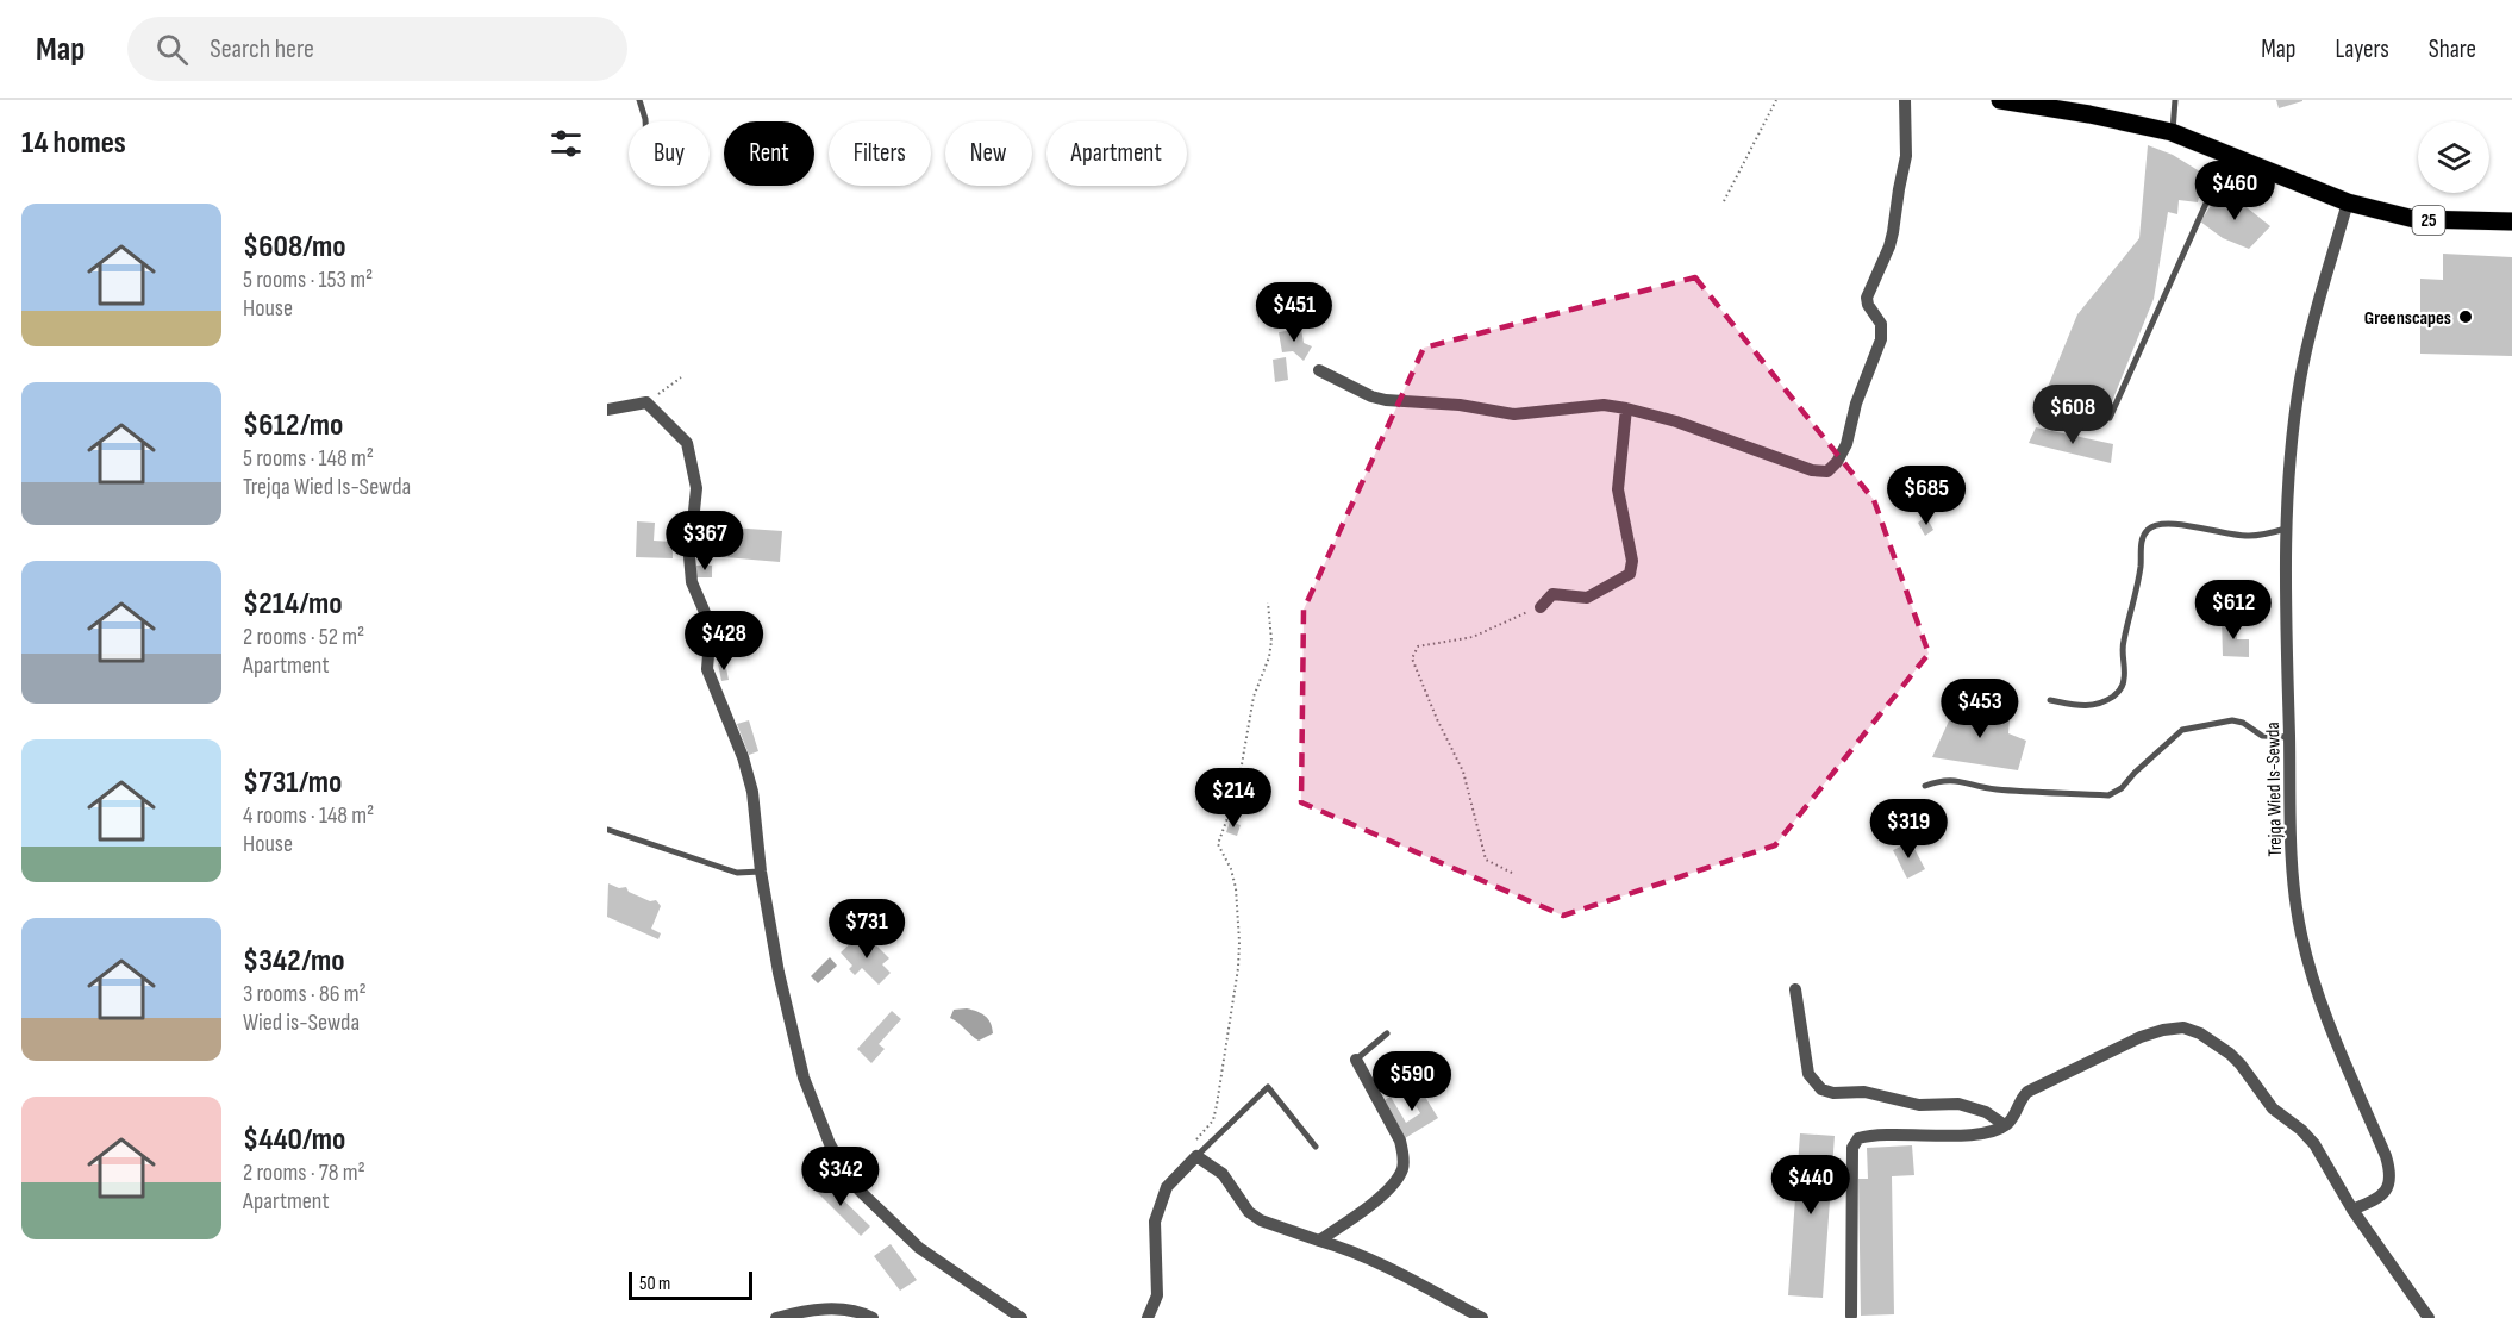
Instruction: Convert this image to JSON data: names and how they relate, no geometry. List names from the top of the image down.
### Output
{
  "streets": {
    "main road": ["25"],
    "street": ["Trejqa Wied Is-Sewda"]
  },
  "crossings": [
    ["25", "Trejqa Wied Is-Sewda"]
  ],
  "places": ["Greenscapes"],
  "scale_bar": "50 m",
  "page": {
    "header": "Map",
    "search": "Search here",
    "nav": ["Map", "Layers", "Share"],
    "heading": "14 homes",
    "chip": [
      "Buy",
      "Rent",
      "Filters",
      "New",
      "Apartment"
    ],
    "price": [
      "$460",
      "$451",
      "$608",
      "$685",
      "$367",
      "$612",
      "$428",
      "$453",
      "$214",
      "$319",
      "$731",
      "$590",
      "$342",
      "$440"
    ],
    "list": [
      {
        "name": "$608/mo",
        "note": "5 rooms · 153 m² · House"
      },
      {
        "name": "$612/mo",
        "note": "5 rooms · 148 m² · Trejqa Wied Is-Sewda"
      },
      {
        "name": "$214/mo",
        "note": "2 rooms · 52 m² · Apartment"
      },
      {
        "name": "$731/mo",
        "note": "4 rooms · 148 m² · House"
      },
      {
        "name": "$342/mo",
        "note": "3 rooms · 86 m² · Wied is-Sewda"
      },
      {
        "name": "$440/mo",
        "note": "2 rooms · 78 m² · Apartment"
      }
    ],
    "scale": "50 m"
  }
}
